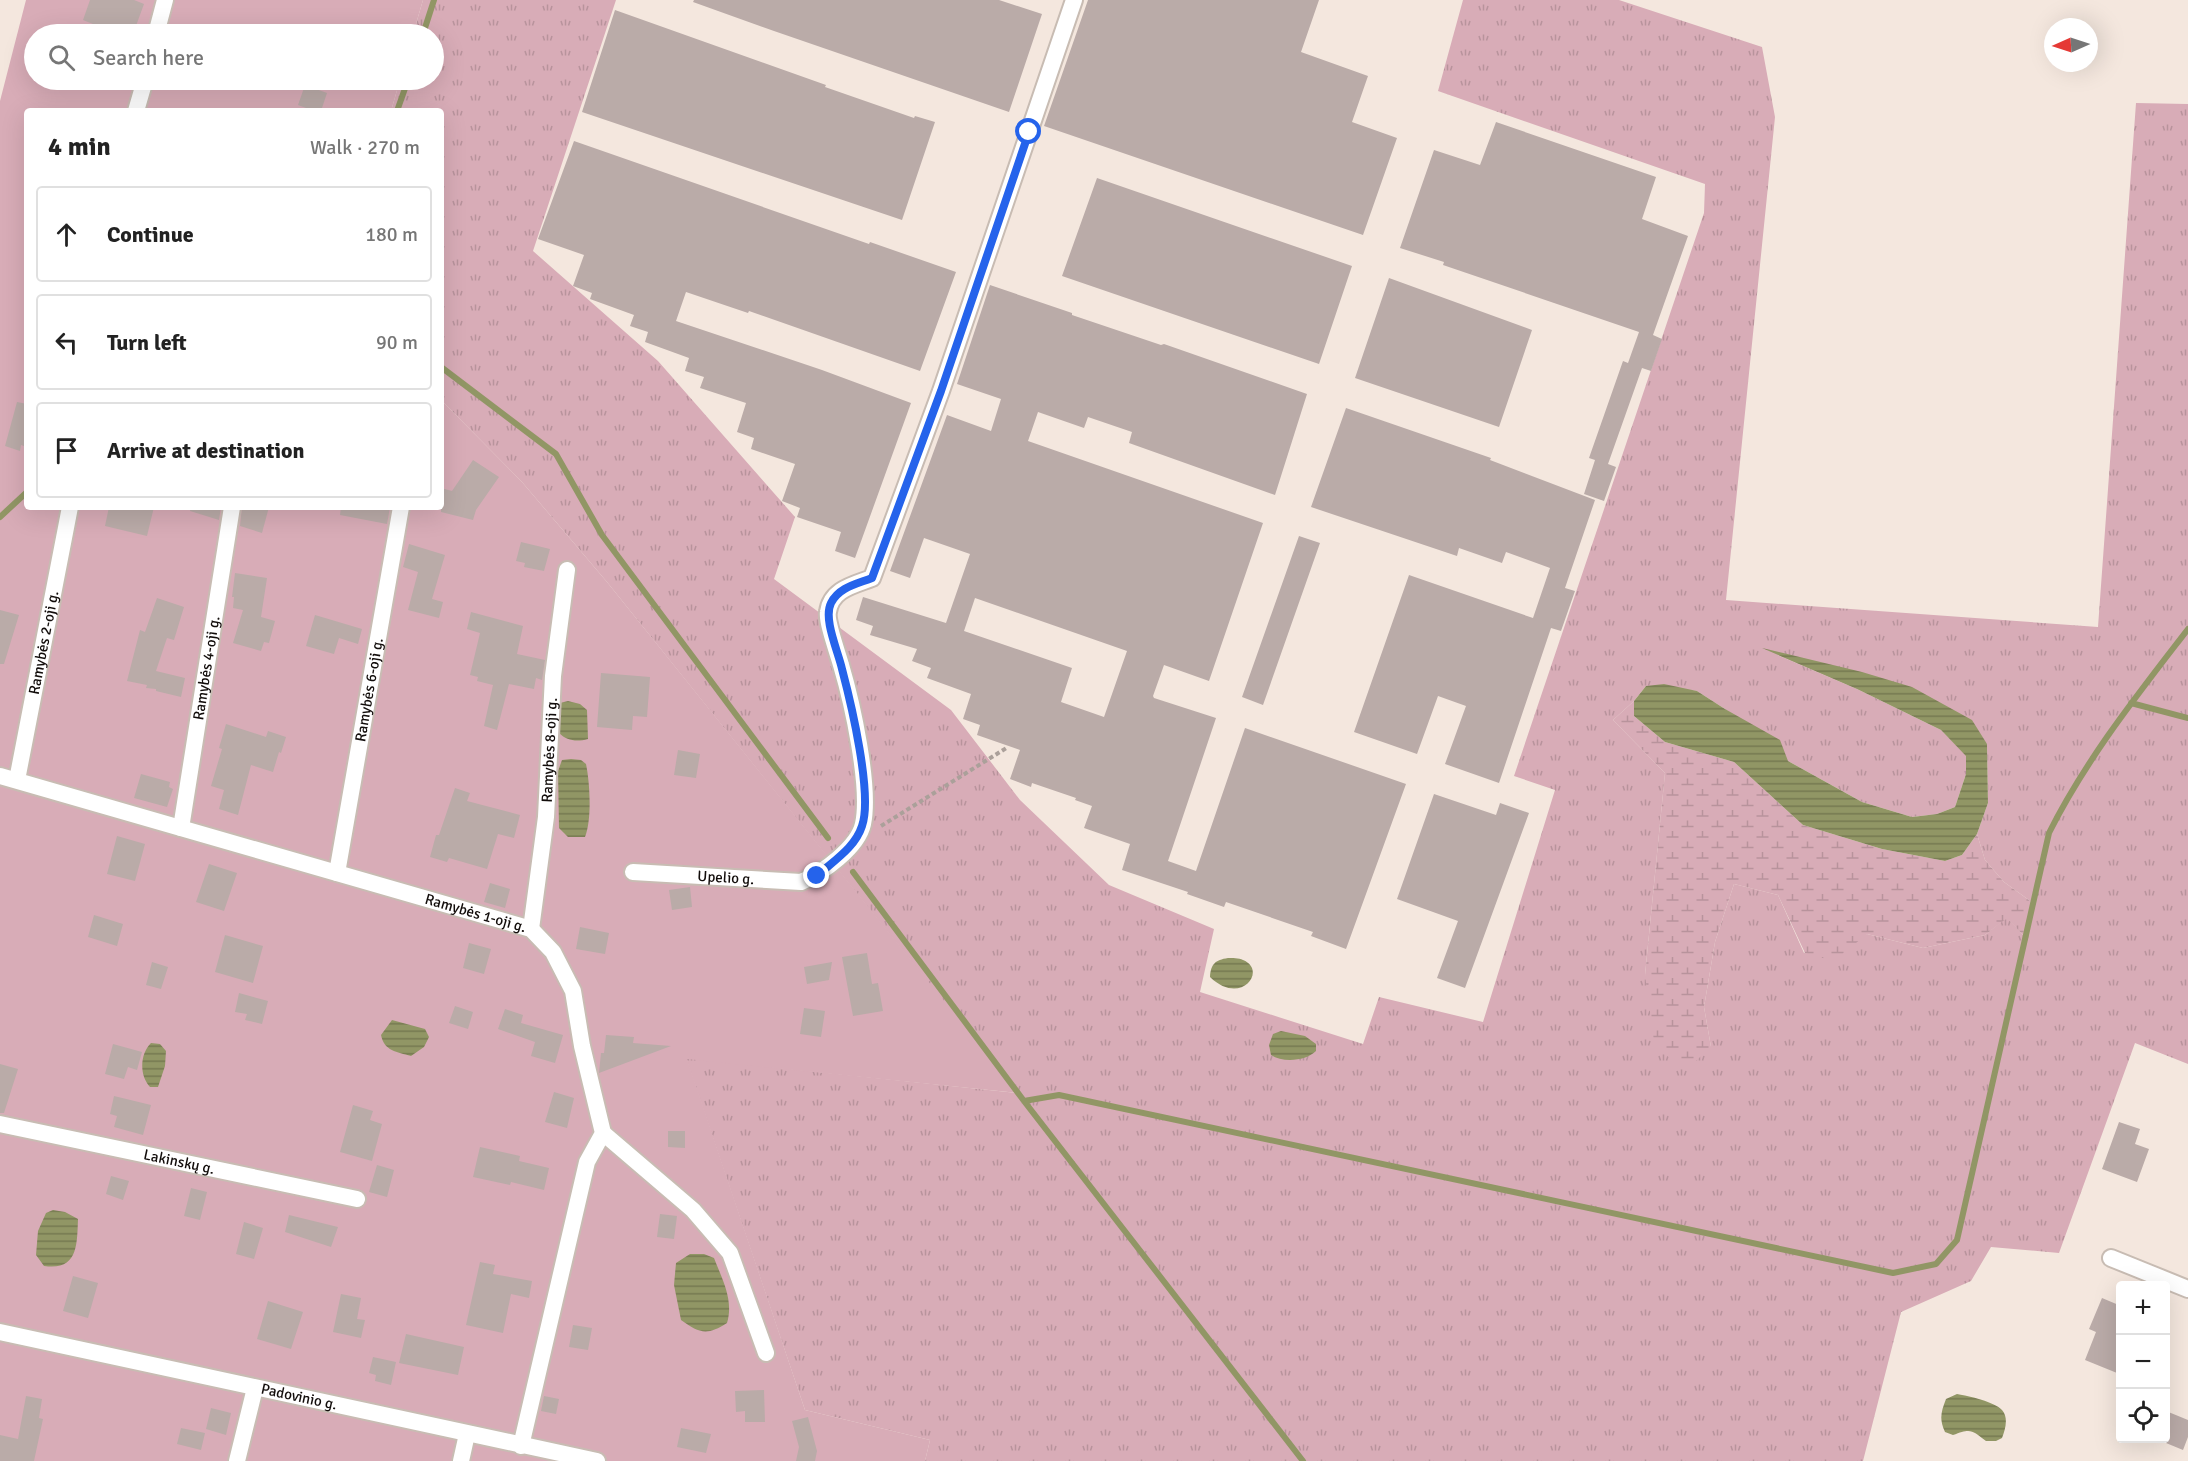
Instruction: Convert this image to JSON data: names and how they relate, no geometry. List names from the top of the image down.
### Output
{
  "streets": {
    "street": [
      "Ramybės 2-oji g.",
      "Ramybės 4-oji g.",
      "Ramybės 6-oji g.",
      "Ramybės 8-oji g.",
      "Upelio g.",
      "Ramybės 1-oji g.",
      "Lakinskų g.",
      "Padovinio g."
    ]
  },
  "crossings": [
    ["Ramybės 2-oji g.", "Ramybės 1-oji g."],
    ["Ramybės 4-oji g.", "Ramybės 1-oji g."],
    ["Ramybės 6-oji g.", "Ramybės 1-oji g."],
    ["Ramybės 8-oji g.", "Ramybės 1-oji g."]
  ],
  "north": "left",
  "page": {
    "search": "Search here",
    "heading": ["4 min", "Walk · 270 m"],
    "list": [
      ["Continue", "180 m"],
      ["Turn left", "90 m"],
      "Arrive at destination"
    ],
    "map_buttons": ["+", "−"]
  }
}
